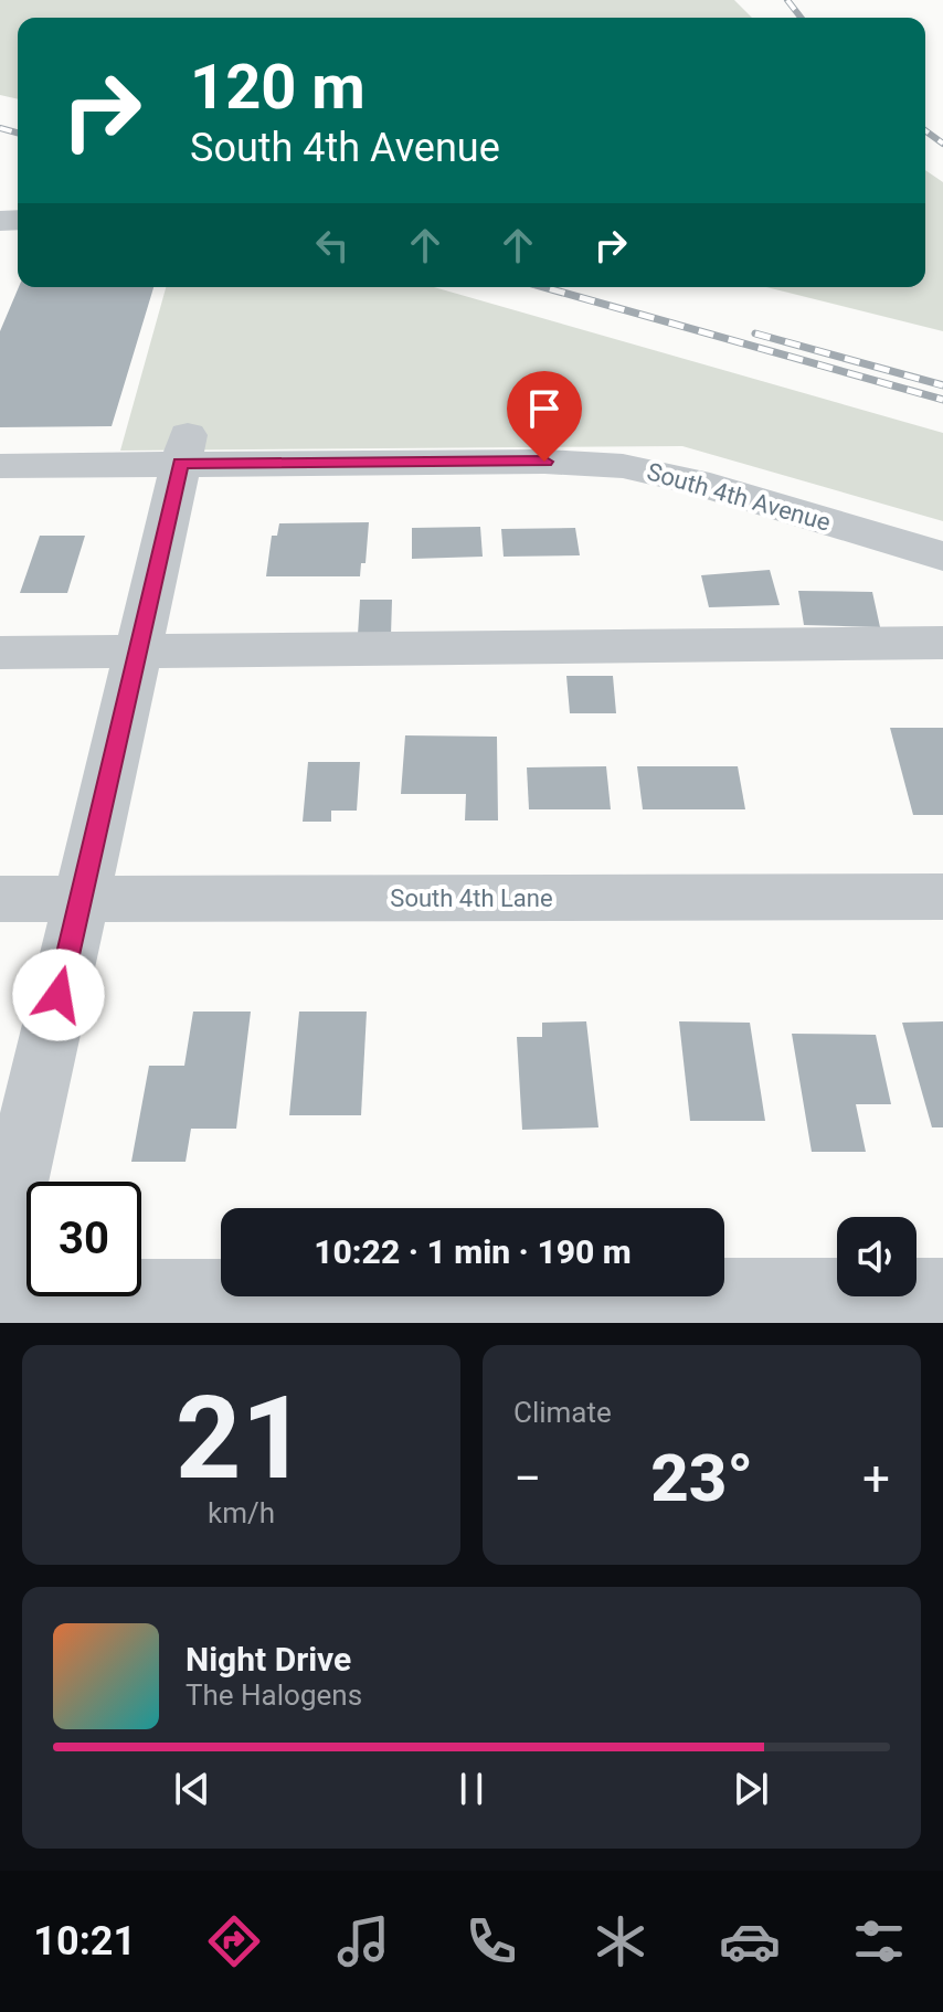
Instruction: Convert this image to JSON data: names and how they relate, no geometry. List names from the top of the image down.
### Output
{
  "streets": {
    "street": ["South 4th Avenue", "South 4th Lane"]
  },
  "page": {
    "turn": ["120 m", "South 4th Avenue"],
    "limit": "30",
    "trip": "10:22 · 1 min · 190 m",
    "tile": [
      ["21", "km/h"],
      "Climate"
    ],
    "heat": ["−", "23°", "+"],
    "song": ["Night Drive", "The Halogens"],
    "tabs": "10:21"
  }
}
